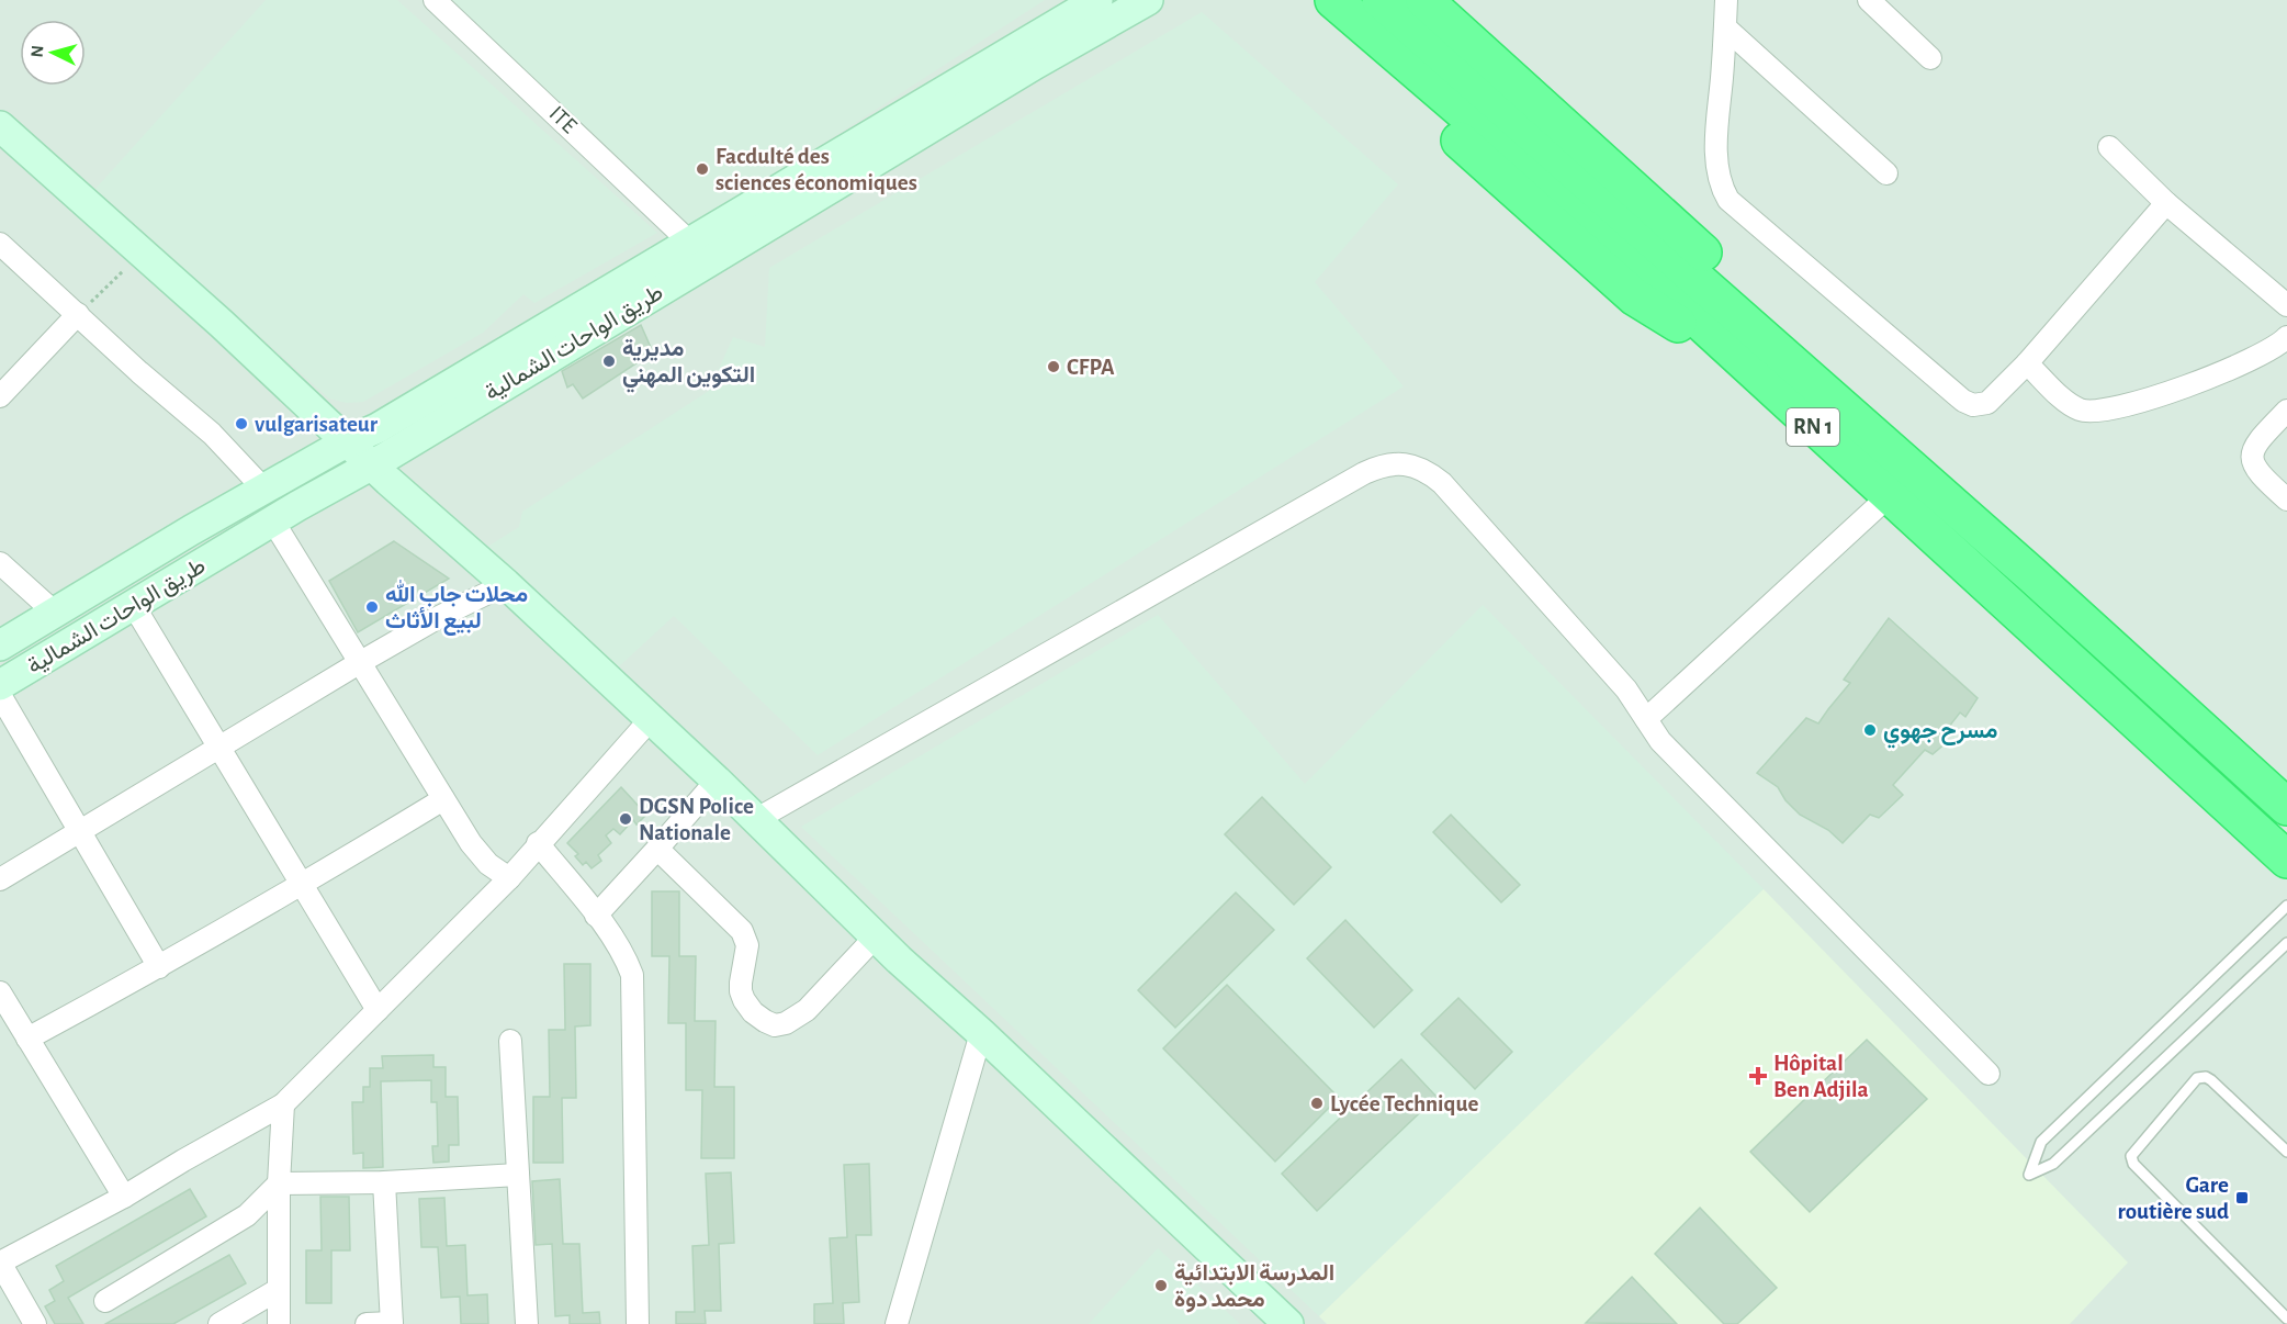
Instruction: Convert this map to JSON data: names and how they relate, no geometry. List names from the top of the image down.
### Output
{
  "streets": {
    "highway": ["RN 1"],
    "main road": ["طريق الواحات الشمالية"],
    "street": ["ITE"]
  },
  "crossings": [
    ["ITE", "طريق الواحات الشمالية"]
  ],
  "places": {
    "other": [
      "Facdulté des sciences économiques",
      "مديرية التكوين المهني",
      "CFPA",
      "vulgarisateur",
      "محلات جاب الله لبيع الأثاث",
      "مسرح جهوي",
      "DGSN Police Nationale",
      "Lycée Technique",
      "المدرسة الابتدائية محمد دوة"
    ],
    "health": ["Hôpital Ben Adjila"],
    "transit": ["Gare routière sud"]
  },
  "north": "left"
}
